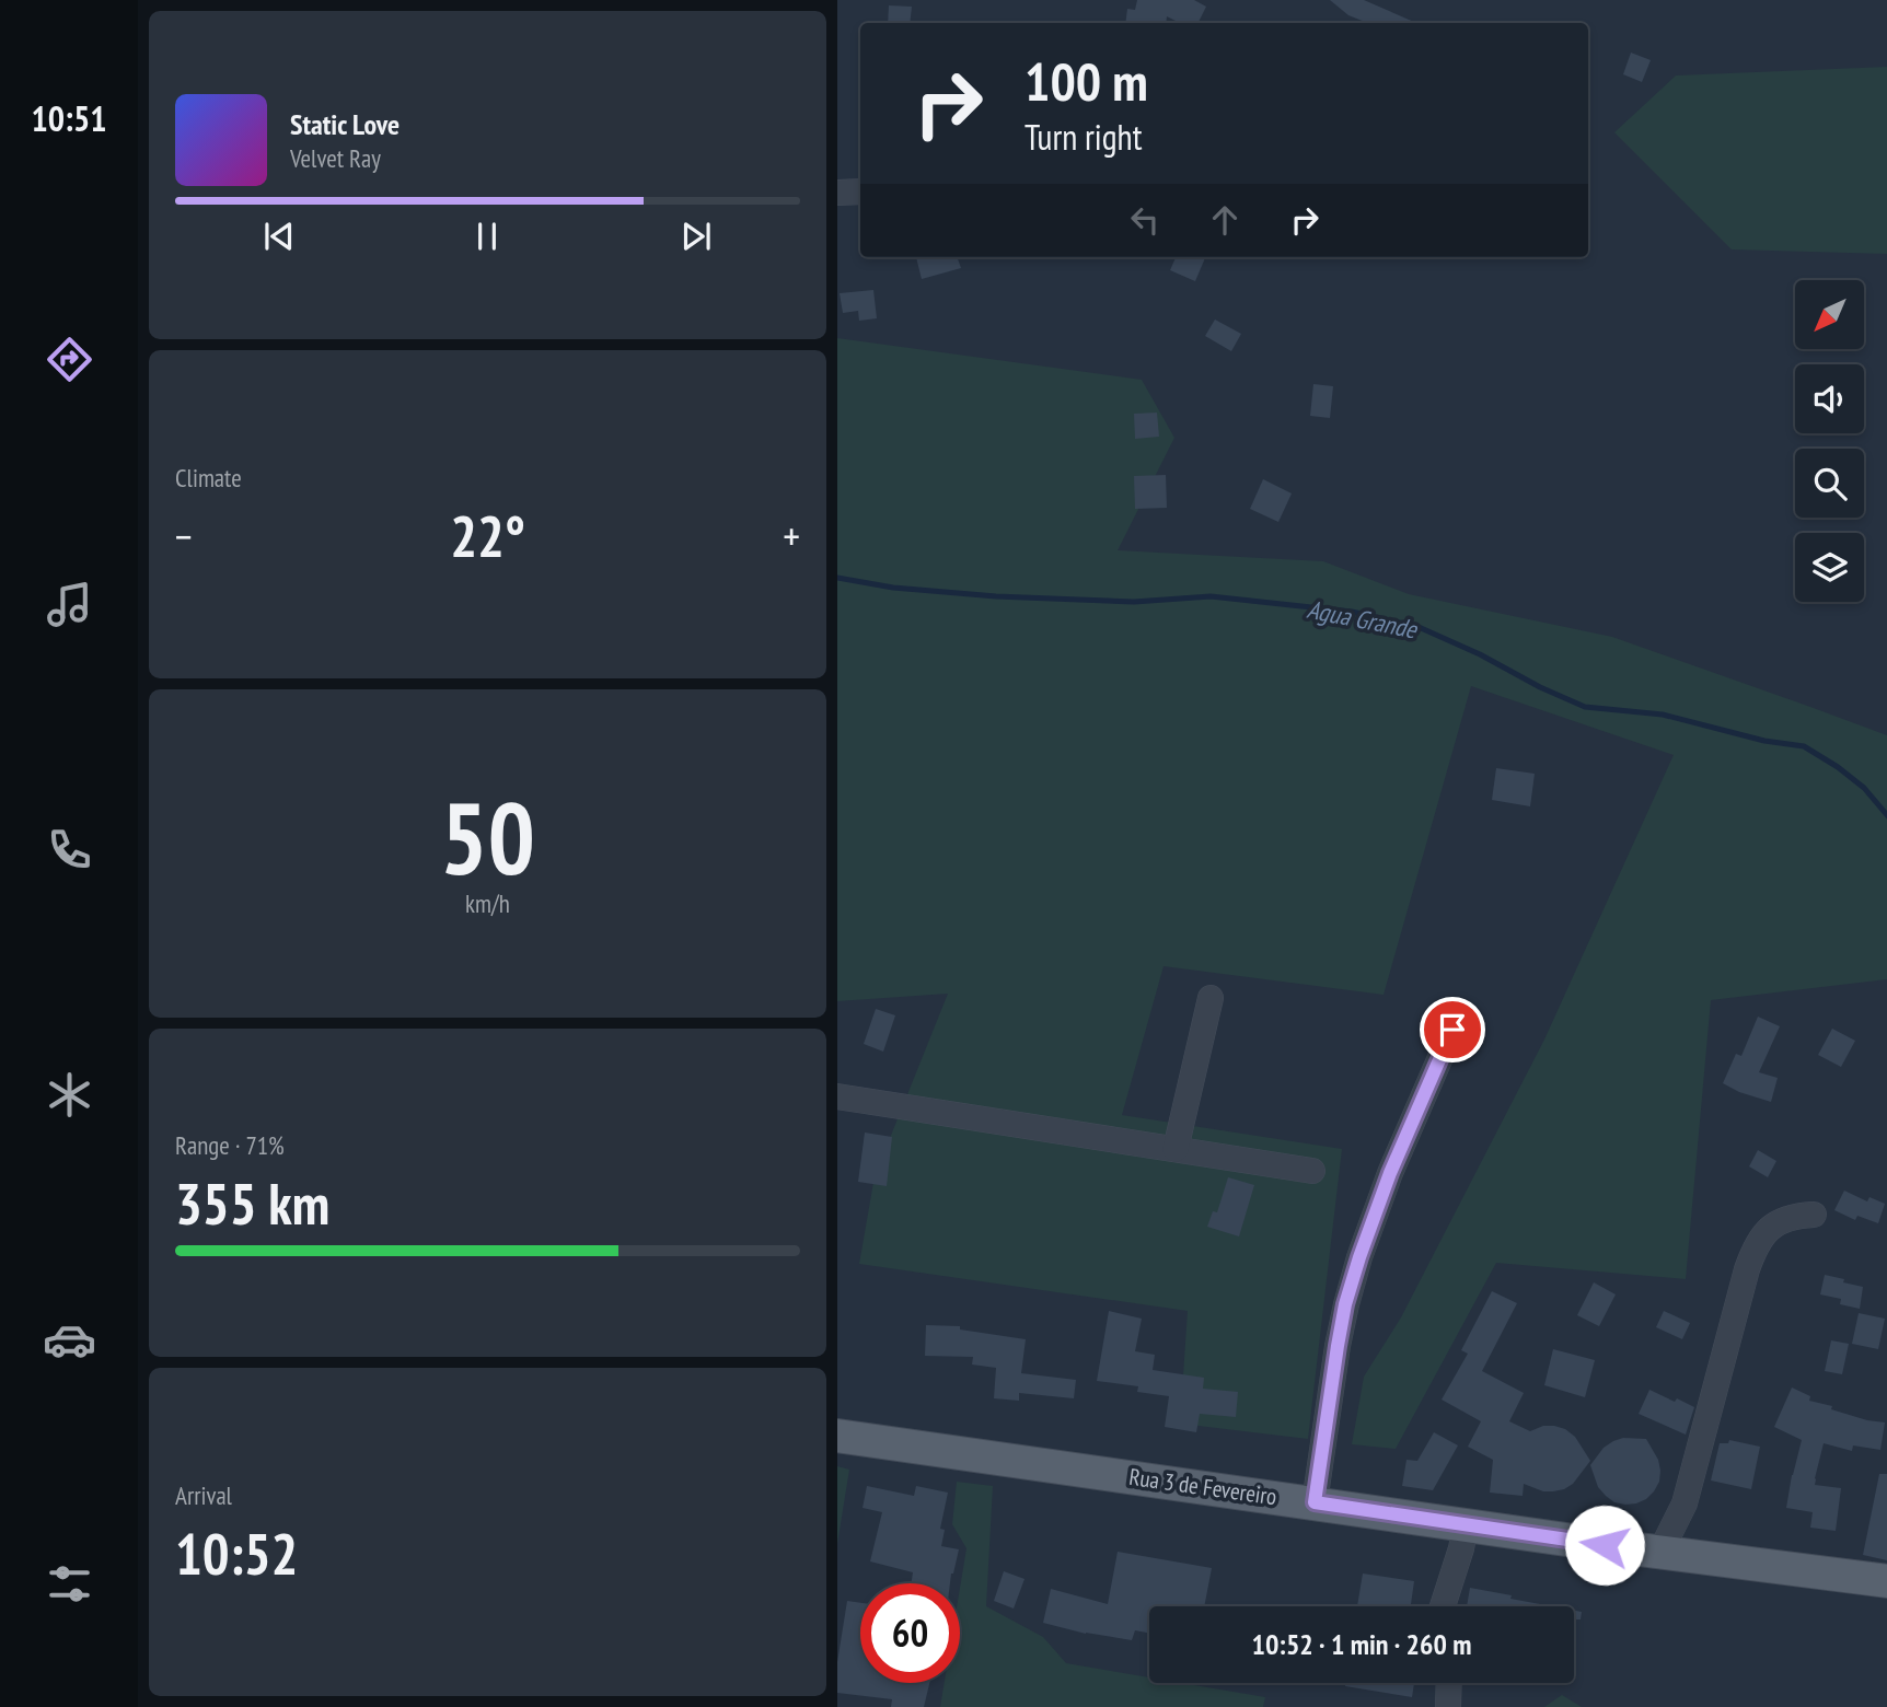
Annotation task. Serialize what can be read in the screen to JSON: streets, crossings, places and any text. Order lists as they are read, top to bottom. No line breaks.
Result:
{"streets":{"main road":["Rua 3 de Fevereiro"]},"water":["Agua Grande"],"north":"bottom left","page":{"tabs":"10:51","turn":["100 m","Turn right"],"song":["Static Love","Velvet Ray"],"tile":["Climate",["50","km/h"],["Range · 71%","355 km"],["Arrival","10:52"]],"heat":["−","22°","+"],"limit":"60","trip":"10:52 · 1 min · 260 m"}}
